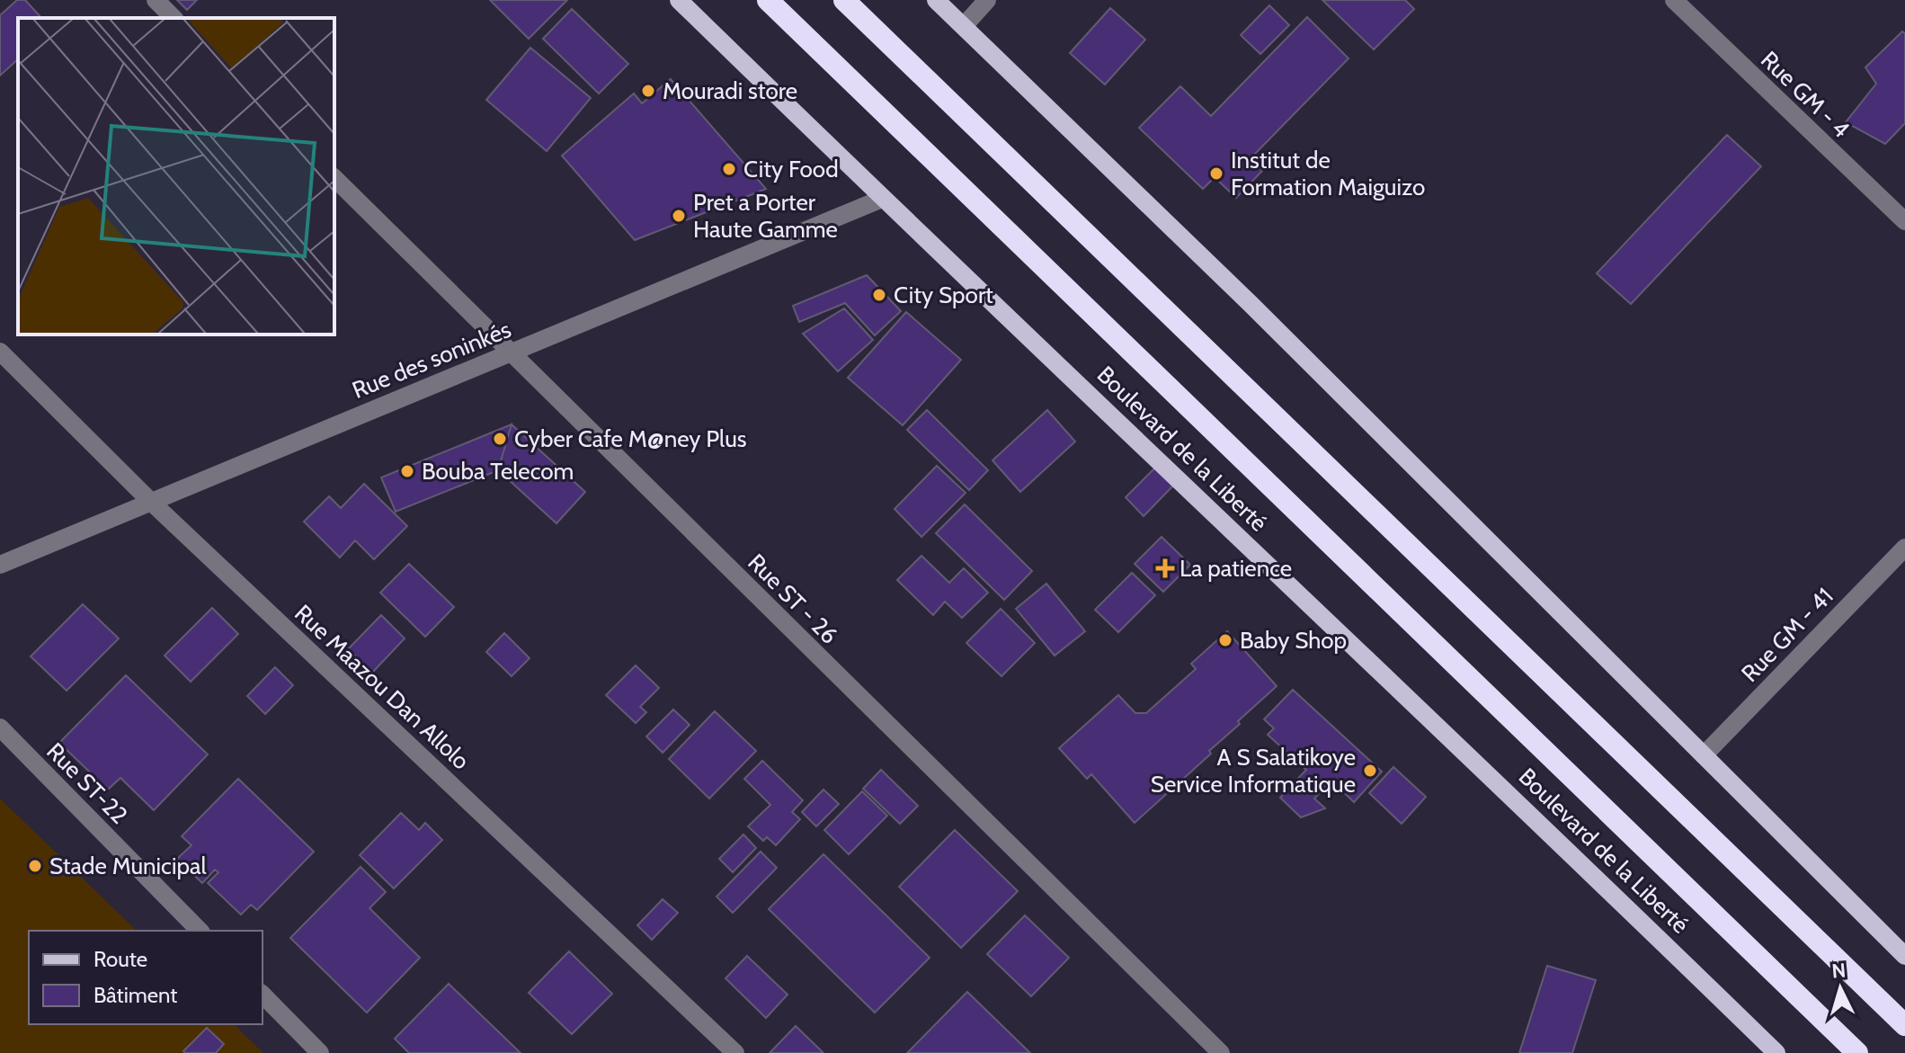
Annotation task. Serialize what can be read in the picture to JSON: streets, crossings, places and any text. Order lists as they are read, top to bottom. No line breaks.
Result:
{"streets":{"highway":["Boulevard de la Liberté"],"street":["Rue GM - 4","Rue des soninkés","Rue ST - 26","Rue GM - 41","Rue Maazou Dan Allolo","Rue ST-22"]},"crossings":[["Rue des soninkés","Boulevard de la Liberté"],["Rue des soninkés","Rue ST - 26"],["Rue des soninkés","Rue Maazou Dan Allolo"]],"places":{"other":["Mouradi store","City Food","Institut de Formation Maiguizo","Pret a Porter Haute Gamme","City Sport","Cyber Cafe M@ney Plus","Bouba Telecom","Baby Shop","A S Salatikoye Service Informatique","Stade Municipal"],"health":["La patience"]},"legend":["Route","Bâtiment"],"north":"top"}
